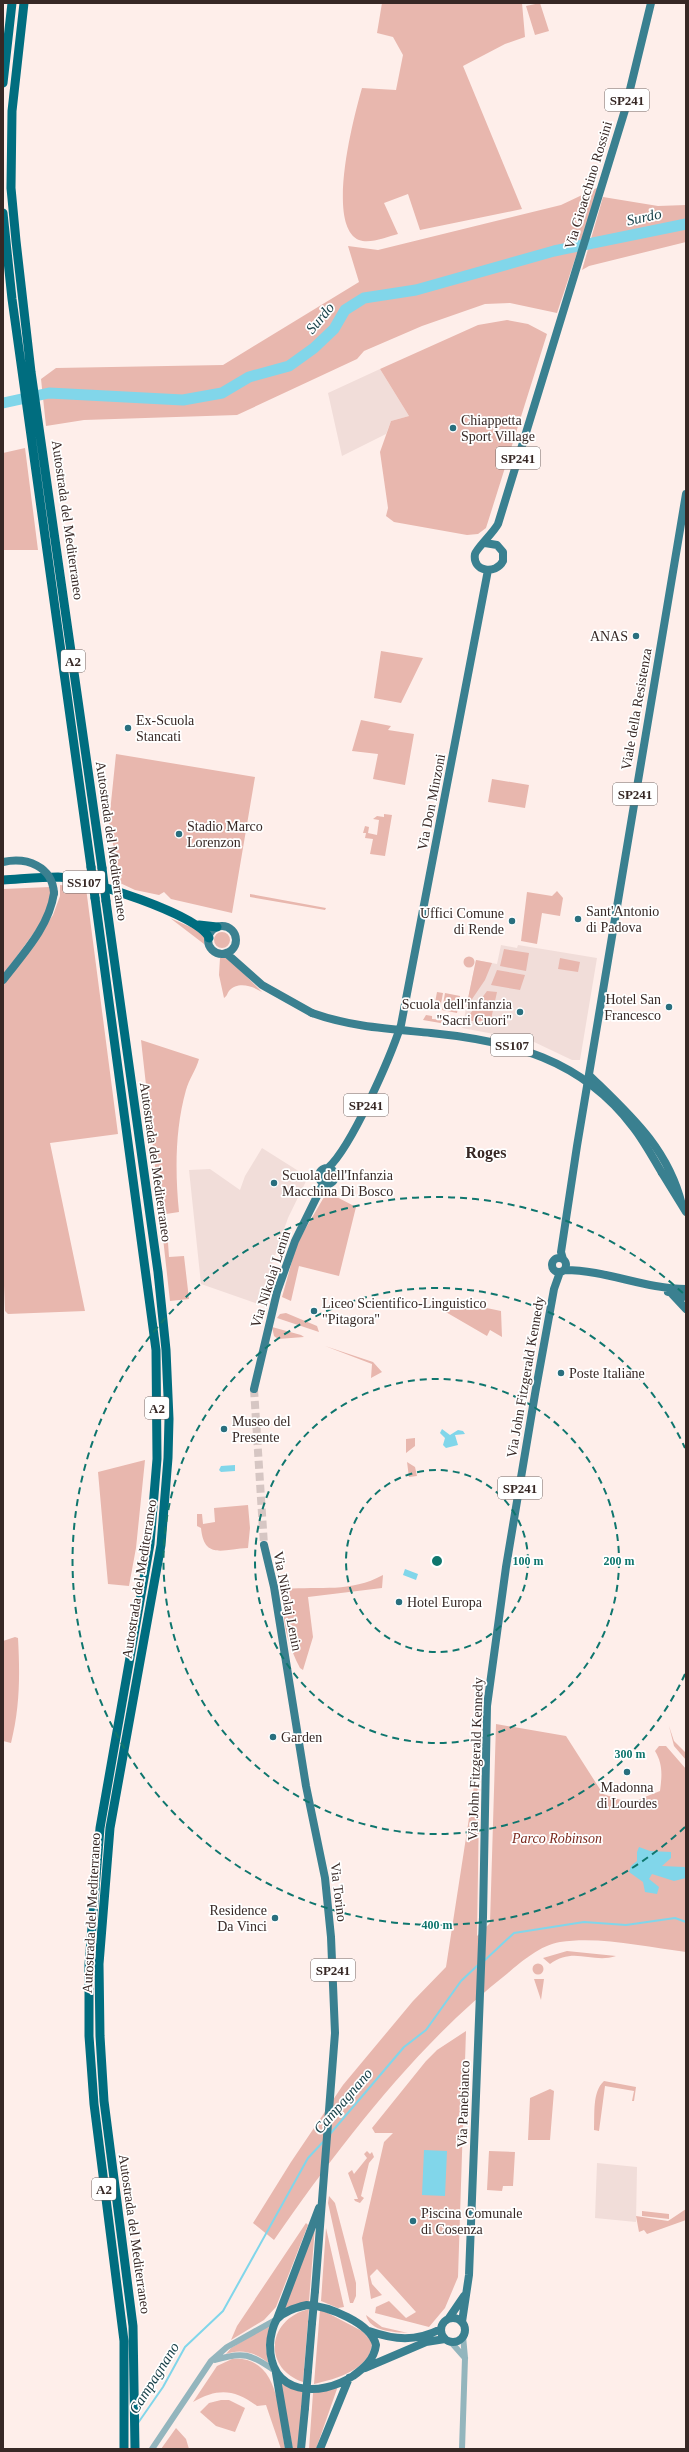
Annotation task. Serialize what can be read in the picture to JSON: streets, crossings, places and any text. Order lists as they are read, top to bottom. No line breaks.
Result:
{"streets":{"highway":["Autostrada del Mediterraneo","A2","SS107"],"main road":["SP241","Via Gioacchino Rossini","Viale della Resistenza","Via Don Minzoni","Via Nikolaj Lenin","Via John Fitzgerald Kennedy","Via Torino","Via Panebianco"]},"crossings":[["SP241","Via Torino"],["Via Gioacchino Rossini","Via Don Minzoni"],["Viale della Resistenza","Via John Fitzgerald Kennedy"],["Via Don Minzoni","Via Nikolaj Lenin"],["Via Nikolaj Lenin","Via Torino"],["Via John Fitzgerald Kennedy","Via Panebianco"]],"districts":["Roges"],"water":["Surdo","Campagnano"],"parks":["Parco Robinson"],"places":["Chiappetta Sport Village","ANAS","Ex-Scuola Stancati","Stadio Marco Lorenzon","Sant'Antonio di Padova","Uffici Comune di Rende","Hotel San Francesco","Scuola dell'infanzia \"Sacri Cuori\"","Scuola dell'Infanzia Macchina Di Bosco","Liceo Scientifico-Linguistico \"Pitagora\"","Poste Italiane","Museo del Presente","Hotel Europa","Garden","Madonna di Lourdes","Residence Da Vinci","Piscina Comunale di Cosenza"],"rings":["100 m","200 m","300 m","400 m"]}
